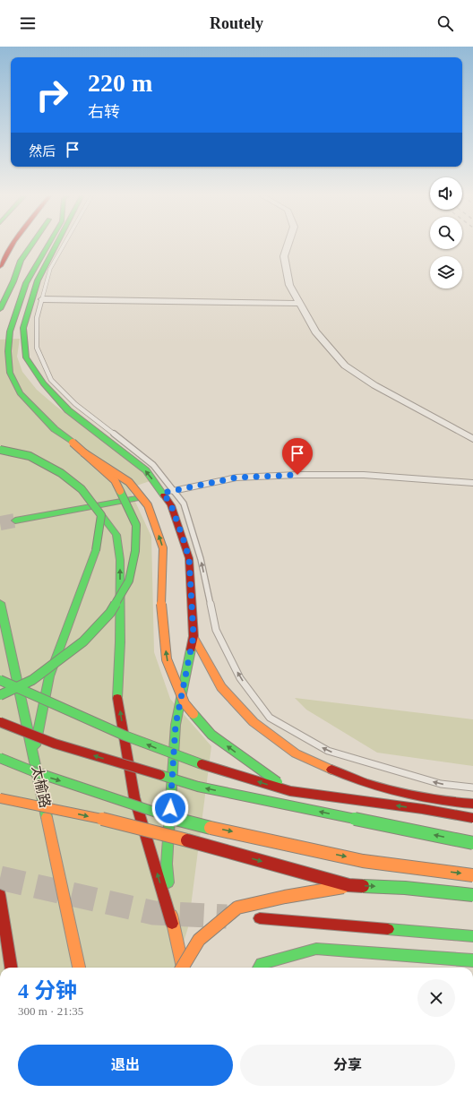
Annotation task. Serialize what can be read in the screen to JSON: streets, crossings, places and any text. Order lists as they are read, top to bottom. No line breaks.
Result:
{"streets":{"main road":["太榆路"]},"page":{"header":"Routely","turn":["220 m","右转"],"then":"然后","heading":["4 分钟","300 m · 21:35"],"buttons":["退出","分享"]}}
